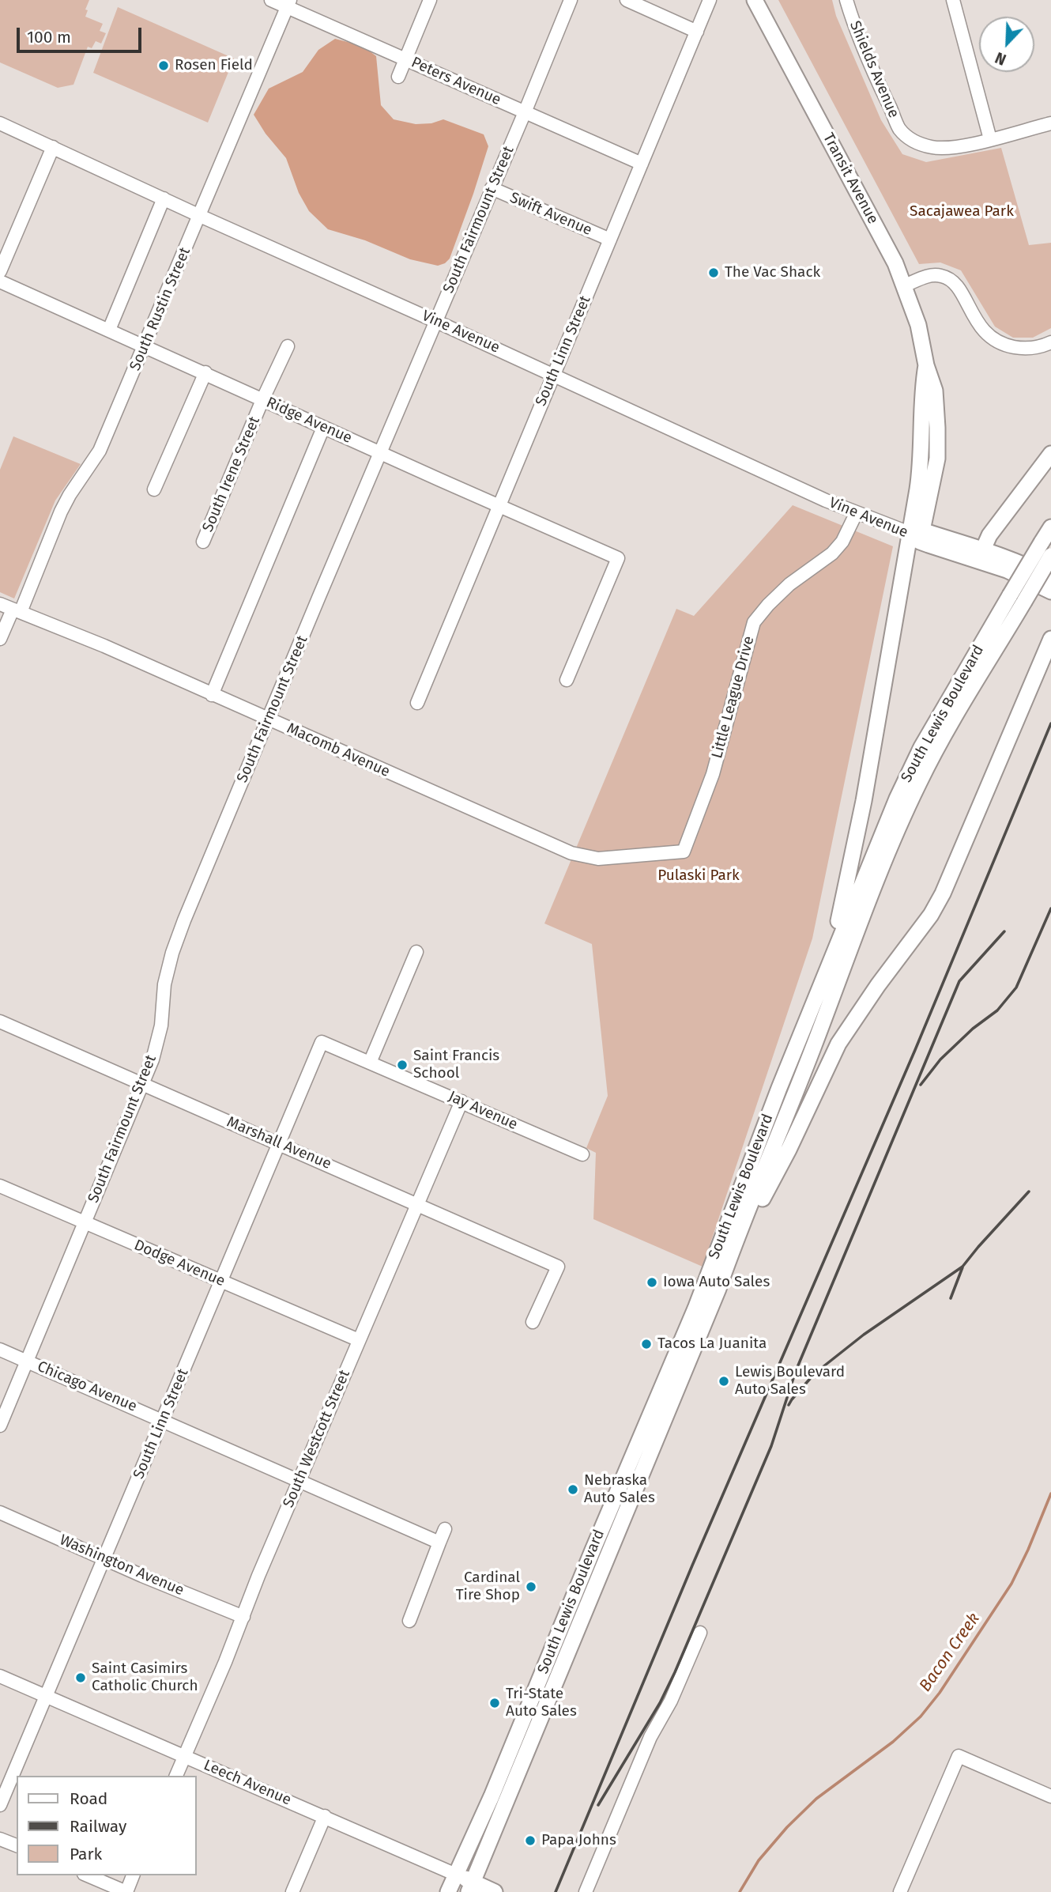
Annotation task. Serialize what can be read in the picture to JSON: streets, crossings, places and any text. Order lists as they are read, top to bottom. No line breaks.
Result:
{"streets":{"main road":["Transit Avenue","South Lewis Boulevard","Leech Avenue"],"street":["Shields Avenue","Peters Avenue","Swift Avenue","South Fairmount Street","South Rustin Street","Vine Avenue","South Linn Street","Ridge Avenue","South Irene Street","Little League Drive","Macomb Avenue","Jay Avenue","Marshall Avenue","Dodge Avenue","Chicago Avenue","South Westcott Street","Washington Avenue"]},"crossings":[["Peters Avenue","South Fairmount Street"],["Peters Avenue","South Rustin Street"],["Peters Avenue","South Linn Street"],["Transit Avenue","Vine Avenue"],["Transit Avenue","South Lewis Boulevard"],["Swift Avenue","South Fairmount Street"],["Swift Avenue","South Linn Street"],["South Fairmount Street","Vine Avenue"],["South Fairmount Street","Ridge Avenue"],["South Fairmount Street","Macomb Avenue"],["South Fairmount Street","Marshall Avenue"],["South Fairmount Street","Dodge Avenue"],["South Fairmount Street","Chicago Avenue"],["South Rustin Street","Vine Avenue"],["South Rustin Street","Ridge Avenue"],["South Rustin Street","Macomb Avenue"],["Vine Avenue","South Linn Street"],["Vine Avenue","Little League Drive"],["South Linn Street","Ridge Avenue"],["South Linn Street","Jay Avenue"],["South Linn Street","Marshall Avenue"],["South Linn Street","Dodge Avenue"],["South Linn Street","Chicago Avenue"],["South Linn Street","Washington Avenue"],["South Linn Street","Leech Avenue"],["Ridge Avenue","South Irene Street"],["Little League Drive","Macomb Avenue"],["South Lewis Boulevard","Leech Avenue"],["Jay Avenue","South Westcott Street"],["Marshall Avenue","South Westcott Street"],["Dodge Avenue","South Westcott Street"],["Chicago Avenue","South Westcott Street"],["South Westcott Street","Washington Avenue"],["South Westcott Street","Leech Avenue"]],"water":["Bacon Creek"],"parks":["Sacajawea Park","Pulaski Park"],"places":["Rosen Field","The Vac Shack","Saint Francis School","Iowa Auto Sales","Tacos La Juanita","Lewis Boulevard Auto Sales","Nebraska Auto Sales","Cardinal Tire Shop","Saint Casimirs Catholic Church","Tri-State Auto Sales","Papa Johns"],"legend":["Road","Railway","Park"],"scale_bar":"100 m","north":"bottom left"}
